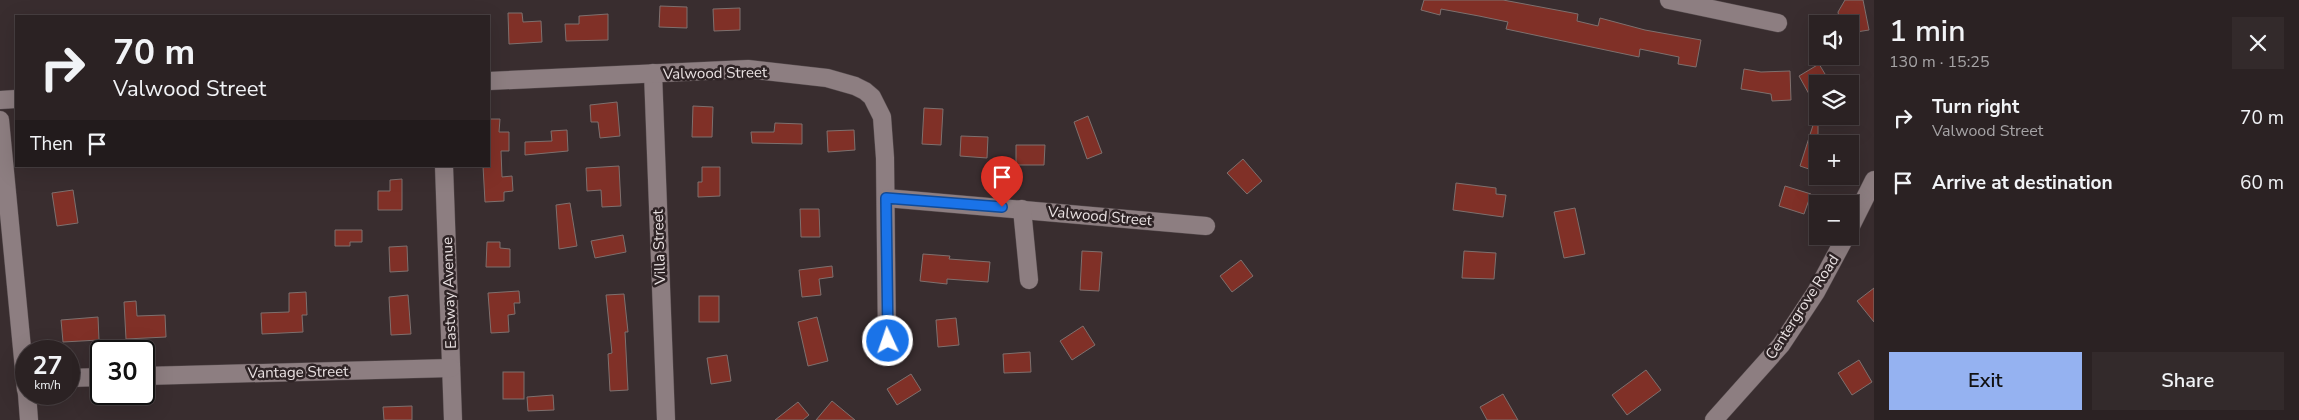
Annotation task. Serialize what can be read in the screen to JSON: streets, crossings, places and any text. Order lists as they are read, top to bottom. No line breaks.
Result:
{"streets":{"street":["Valwood Street","Villa Street","Eastway Avenue","Centergrove Road","Vantage Street"]},"crossings":[["Valwood Street","Villa Street"],["Eastway Avenue","Vantage Street"]],"page":{"heading":["1 min","130 m · 15:25"],"map_buttons":["+","−"],"turn":["70 m","Valwood Street"],"list":[{"name":"Turn right","note":"Valwood Street","value":"70 m"},{"name":"Arrive at destination","value":"60 m"}],"then":"Then","speed":"27 km/h","limit":"30","buttons":["Exit","Share"]}}
